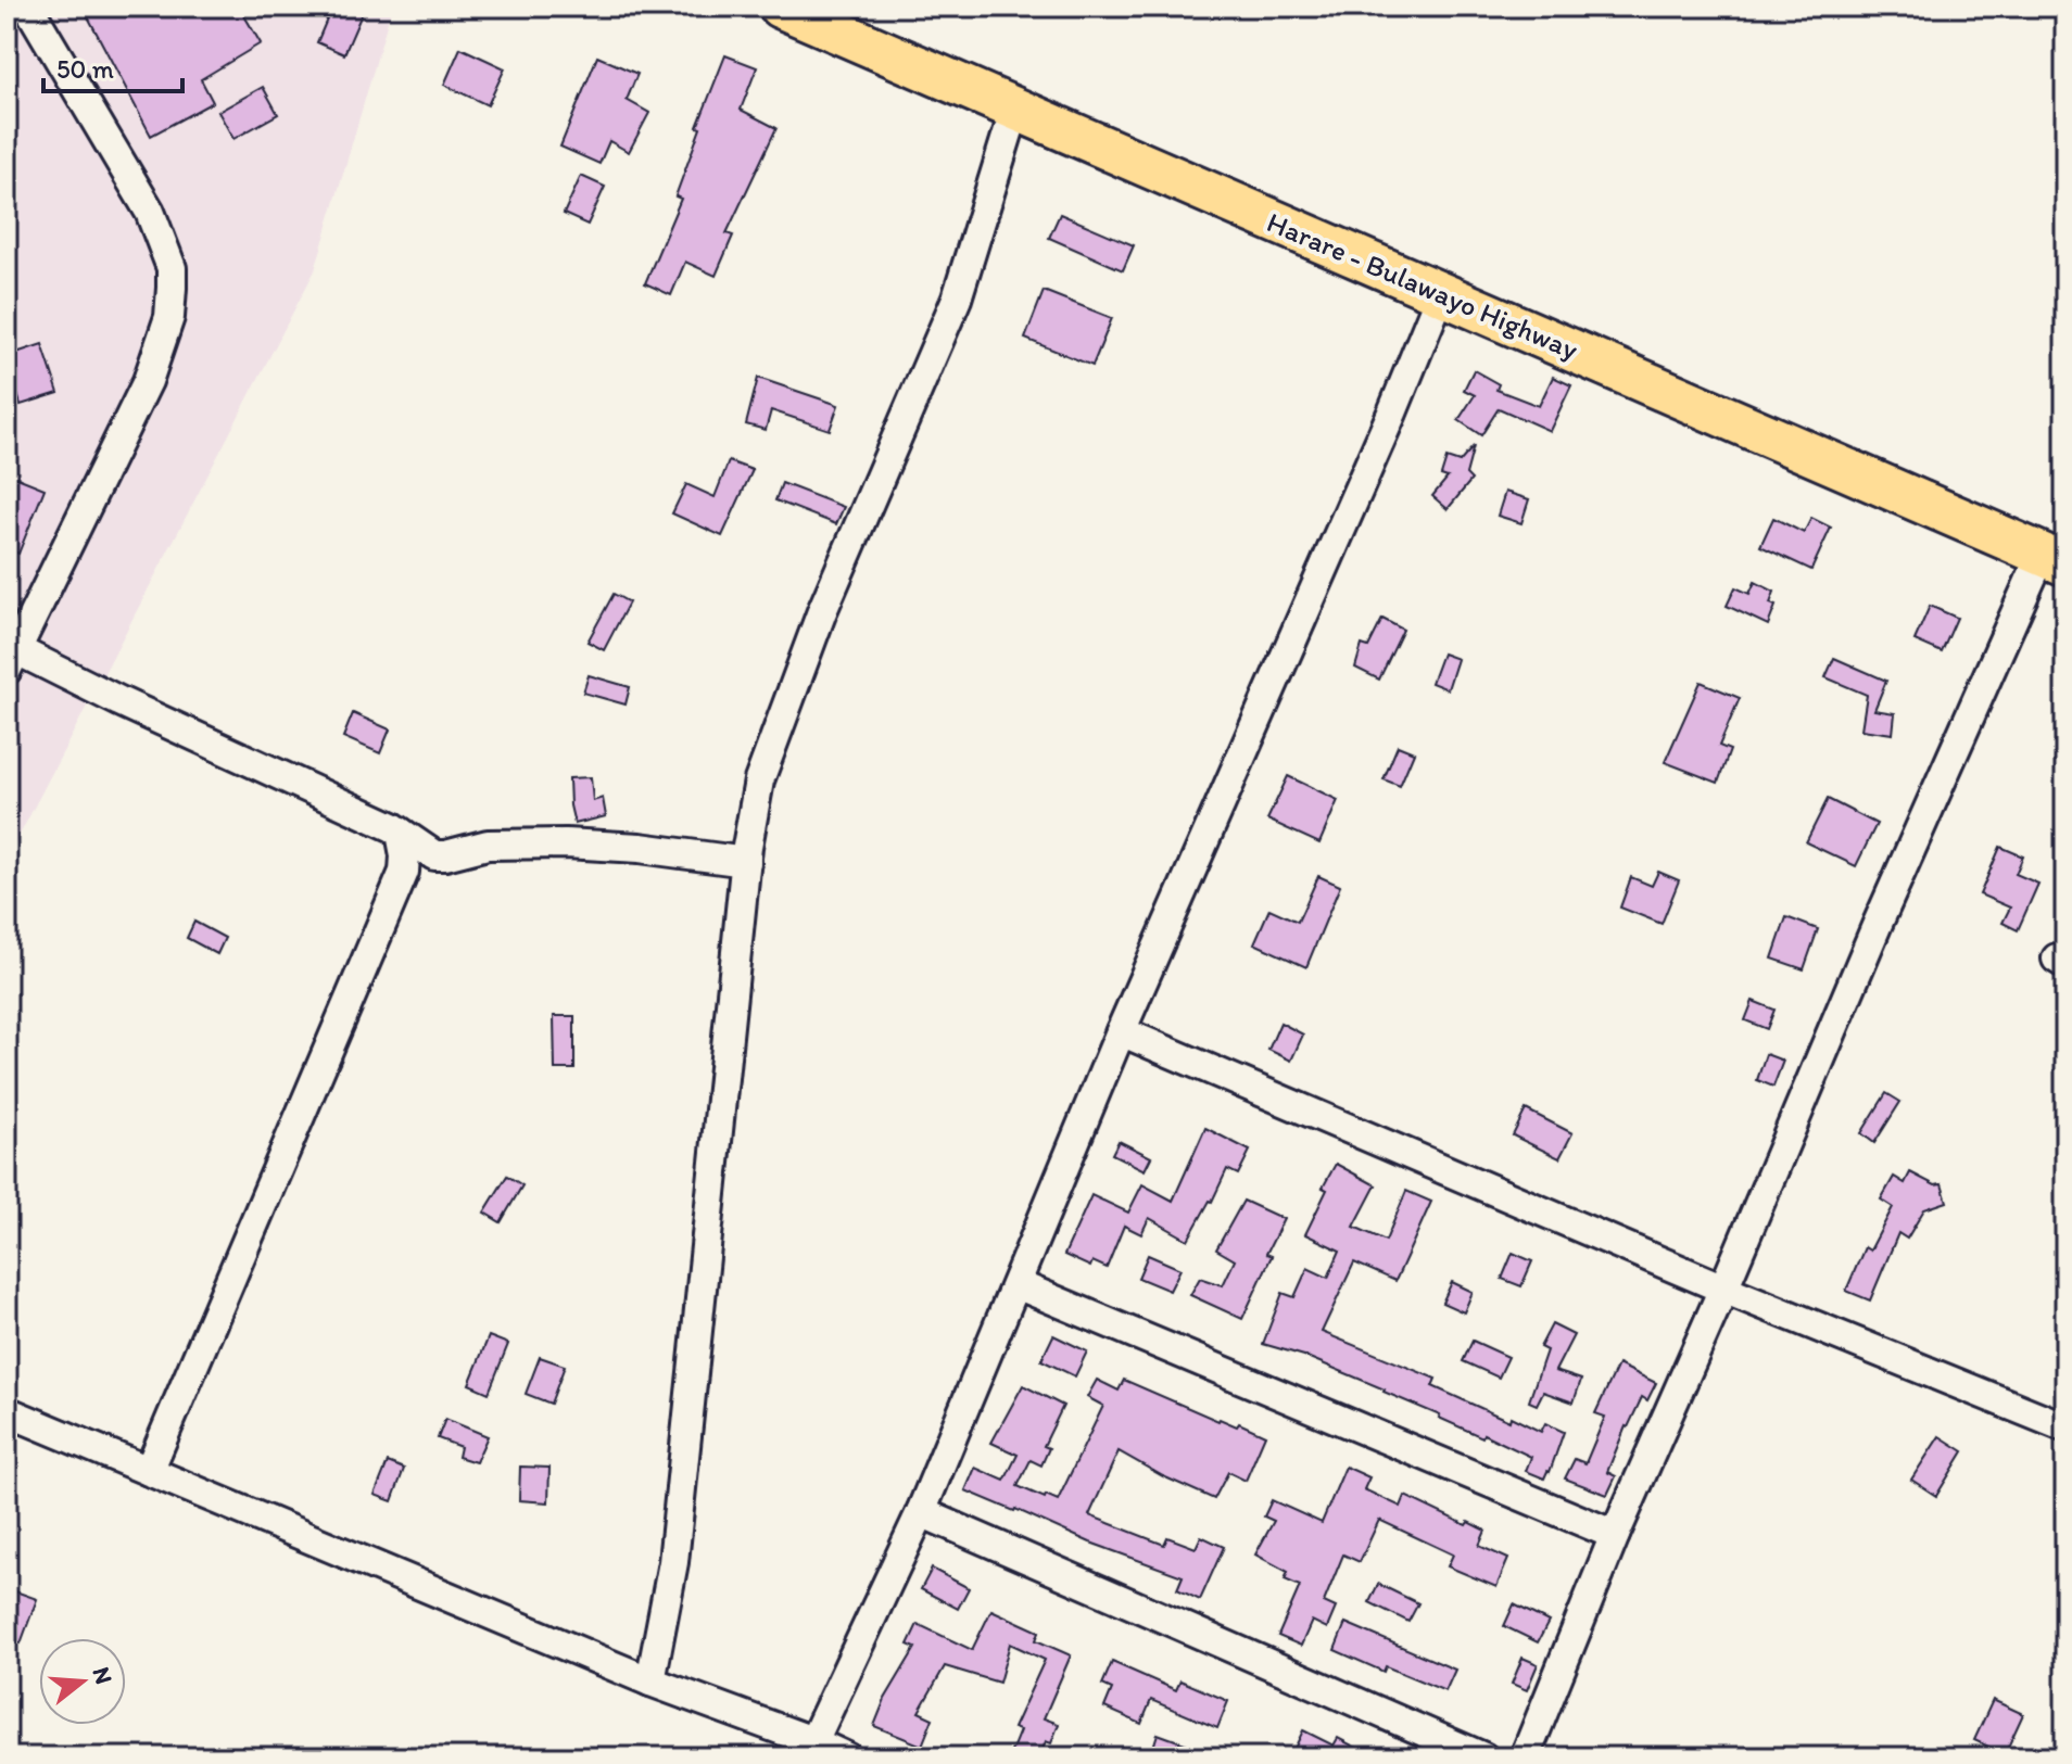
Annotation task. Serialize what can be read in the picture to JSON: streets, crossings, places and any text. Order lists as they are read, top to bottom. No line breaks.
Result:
{"streets":{"highway":["Harare - Bulawayo Highway"]},"scale_bar":"50 m","north":"right"}
